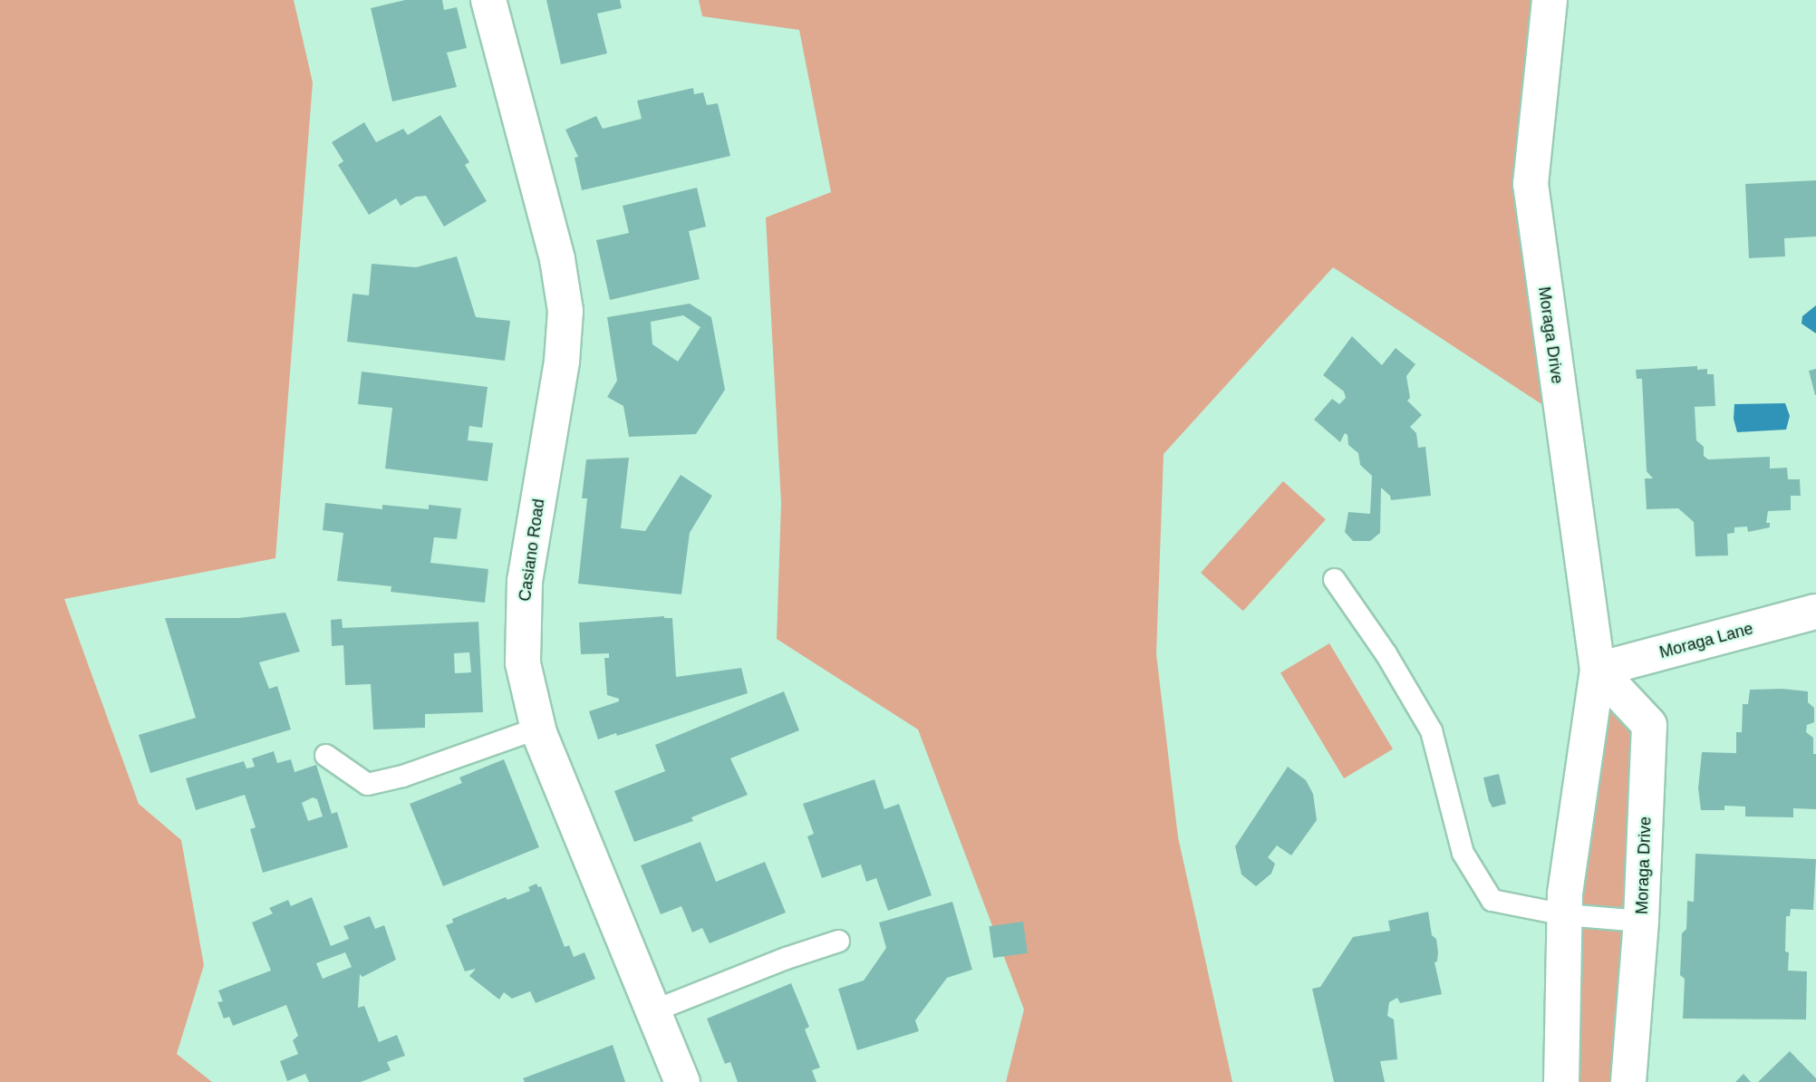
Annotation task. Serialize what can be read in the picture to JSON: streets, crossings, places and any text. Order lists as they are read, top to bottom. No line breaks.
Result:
{"streets":{"street":["Moraga Drive","Casiano Road","Moraga Lane"]},"crossings":[["Moraga Drive","Moraga Lane"]]}
